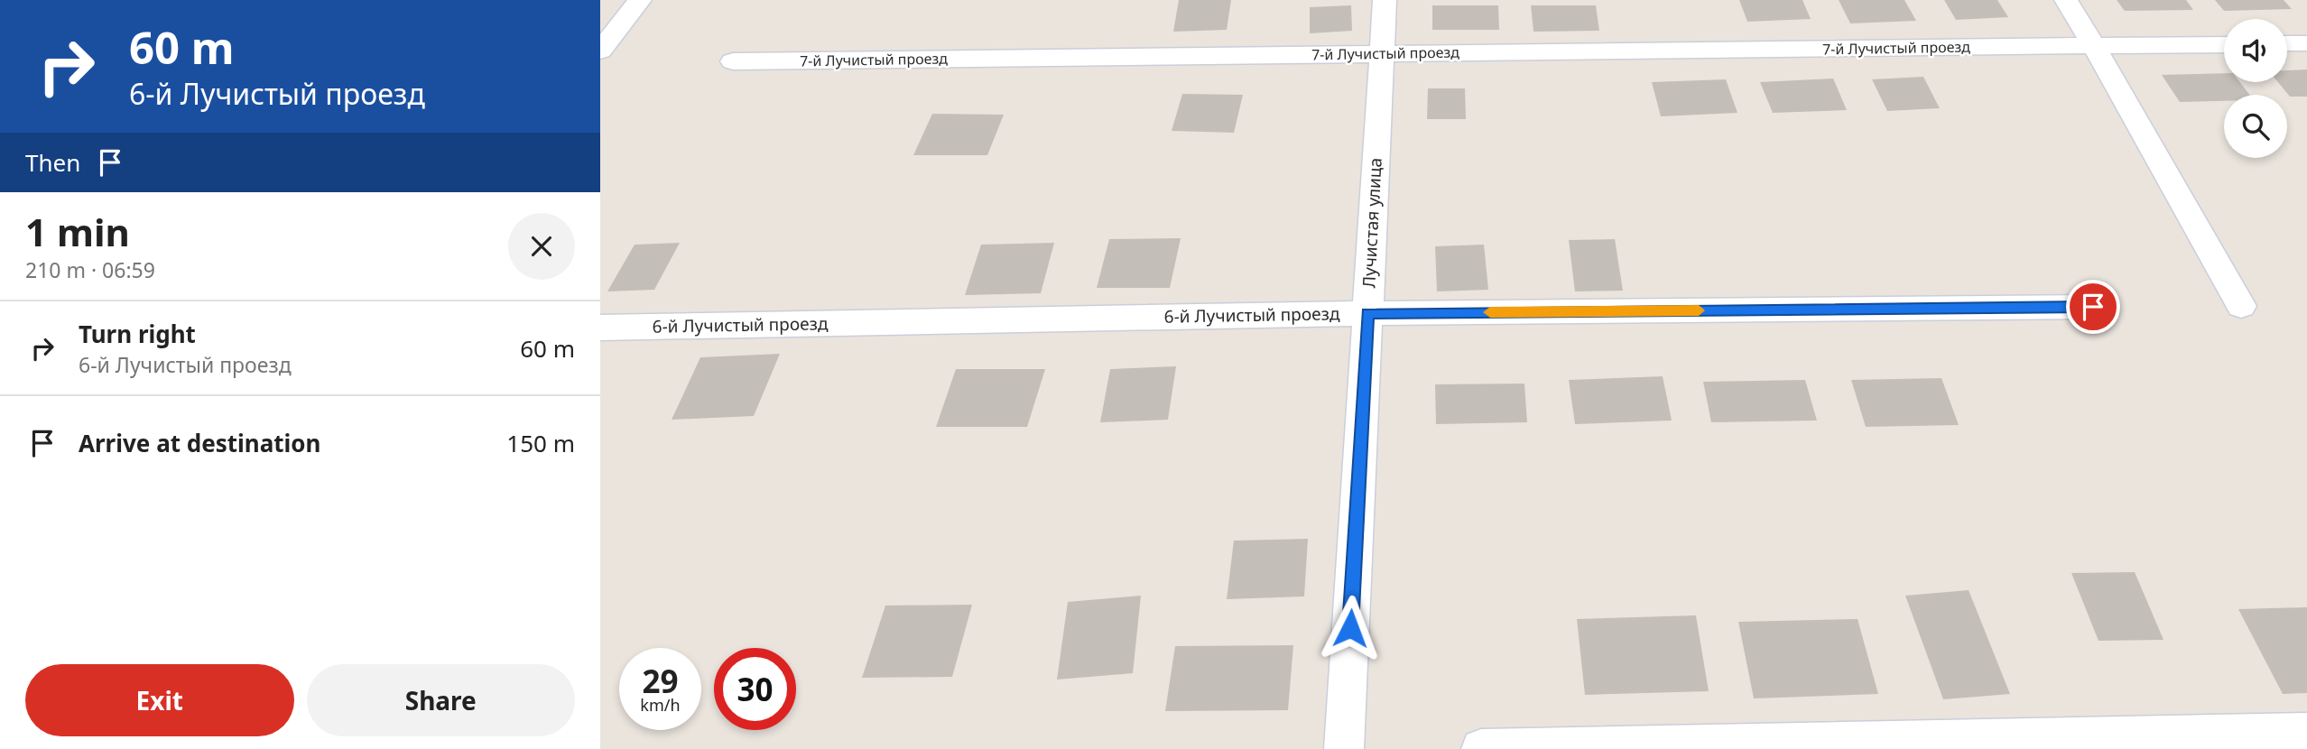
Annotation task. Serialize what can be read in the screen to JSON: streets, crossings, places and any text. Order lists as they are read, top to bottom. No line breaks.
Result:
{"streets":{"street":["7-й Лучистый проезд","Лучистая улица","6-й Лучистый проезд"]},"crossings":[["7-й Лучистый проезд","Лучистая улица"],["Лучистая улица","6-й Лучистый проезд"]],"page":{"turn":["60 m","6-й Лучистый проезд"],"then":"Then","heading":["1 min","210 m · 06:59"],"list":[{"name":"Turn right","note":"6-й Лучистый проезд","value":"60 m"},{"name":"Arrive at destination","value":"150 m"}],"speed":"29 km/h","limit":"30","buttons":["Exit","Share"]}}
